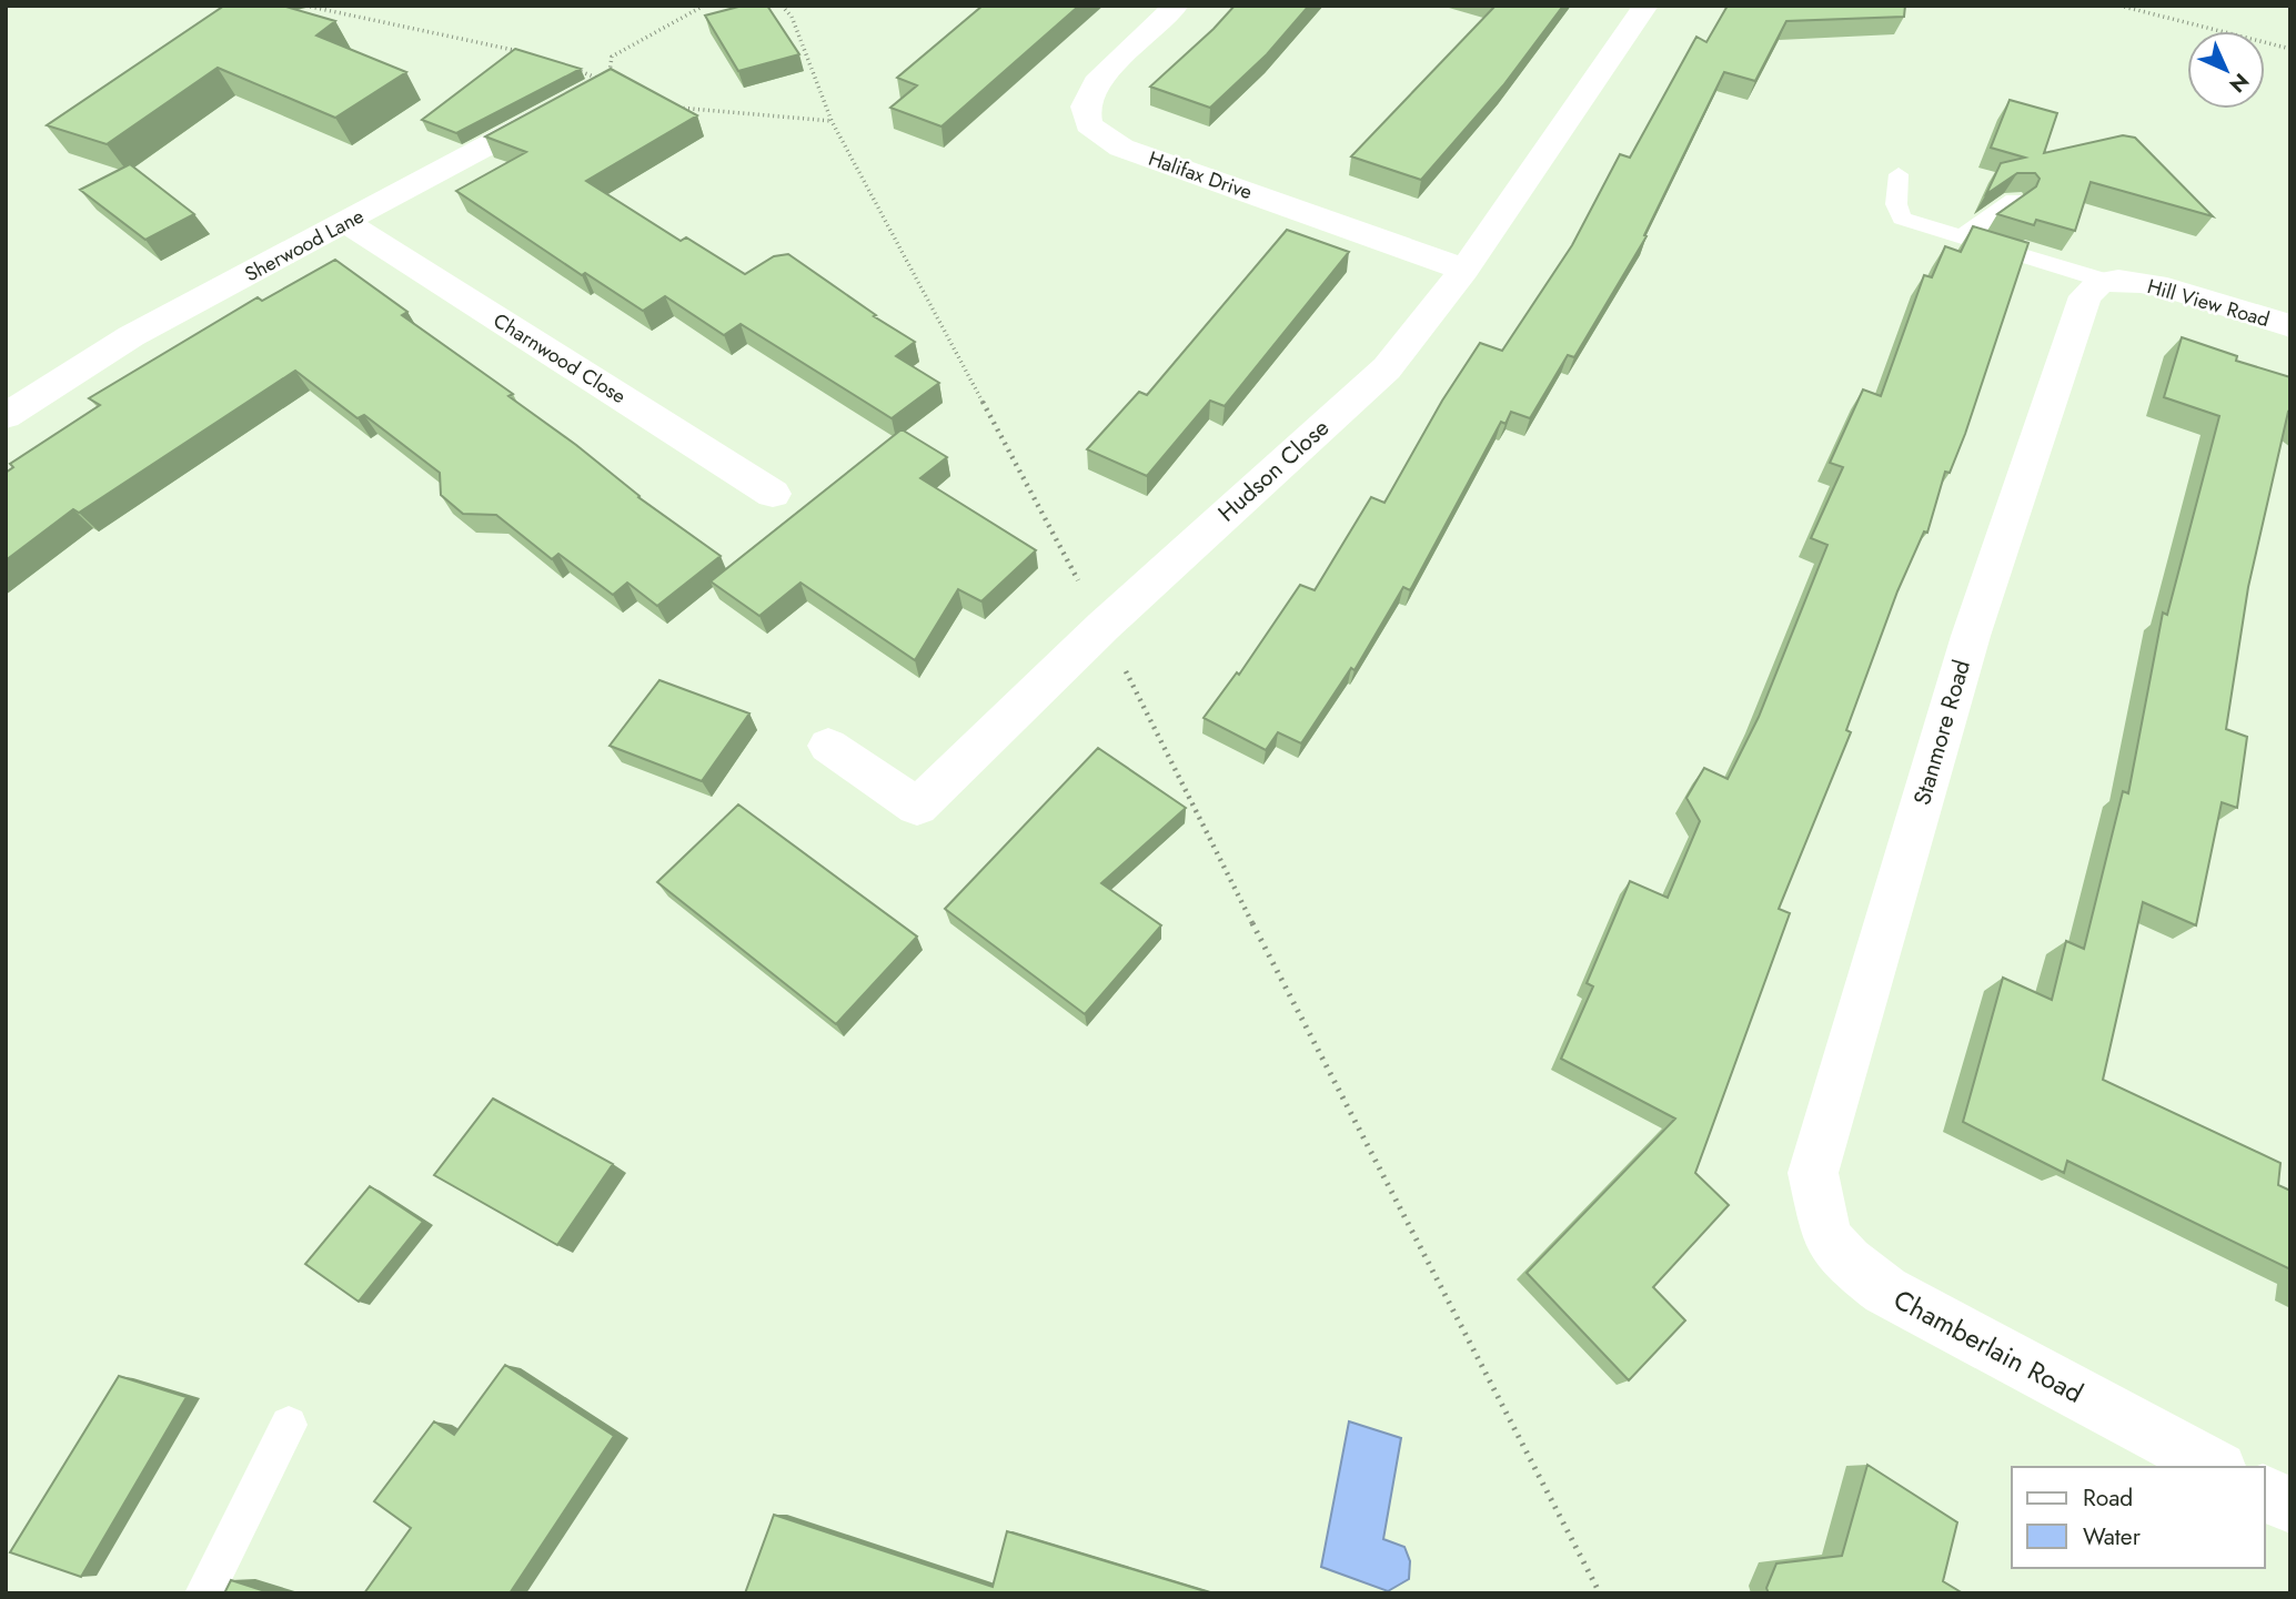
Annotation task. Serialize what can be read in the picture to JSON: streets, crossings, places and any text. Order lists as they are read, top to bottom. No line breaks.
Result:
{"streets":{"street":["Halifax Drive","Sherwood Lane","Hill View Road","Charnwood Close","Hudson Close","Stanmore Road","Chamberlain Road"]},"crossings":[["Halifax Drive","Hudson Close"],["Sherwood Lane","Charnwood Close"],["Hill View Road","Stanmore Road"],["Stanmore Road","Chamberlain Road"]],"legend":["Road","Water"],"north":"bottom right"}
